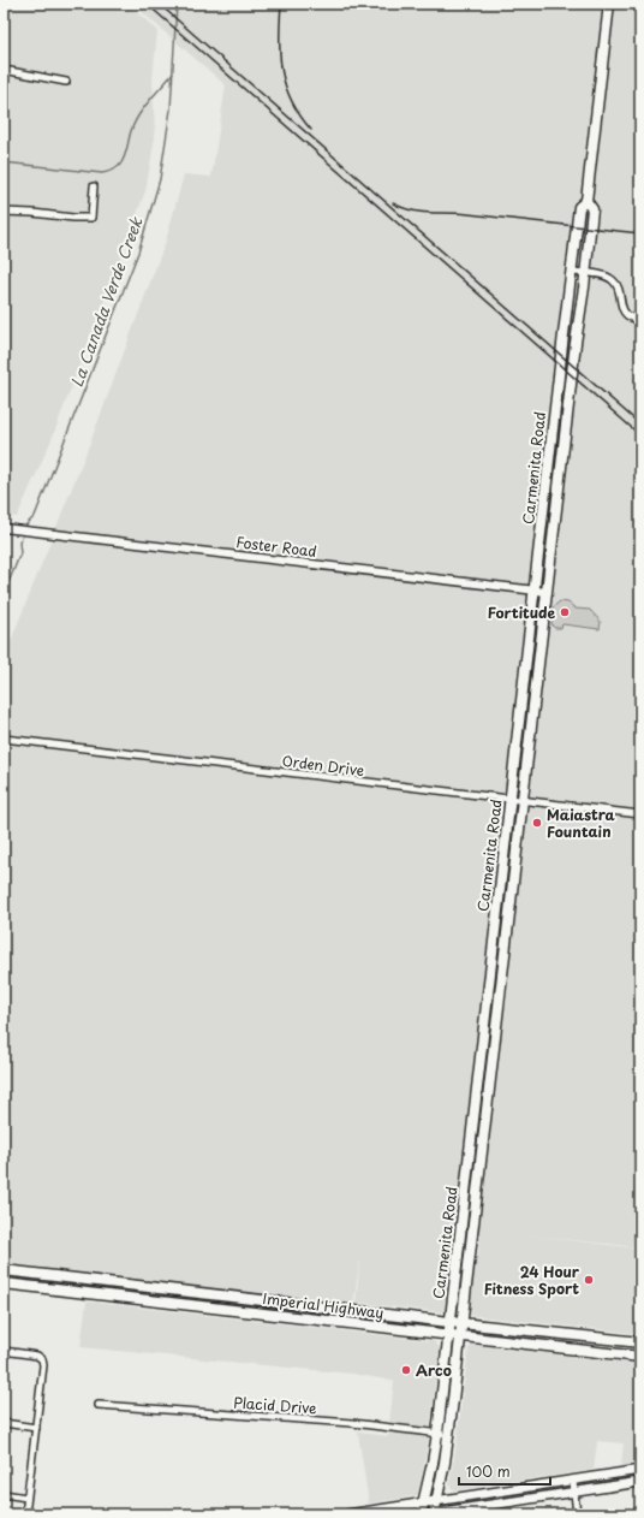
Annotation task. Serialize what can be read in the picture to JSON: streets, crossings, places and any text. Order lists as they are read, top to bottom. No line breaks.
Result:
{"streets":{"main road":["Carmenita Road","Imperial Highway"],"street":["Foster Road","Orden Drive","Placid Drive"]},"crossings":[["Carmenita Road","Foster Road"],["Carmenita Road","Orden Drive"],["Carmenita Road","Imperial Highway"],["Carmenita Road","Placid Drive"]],"water":["La Canada Verde Creek"],"places":["Fortitude","Maiastra Fountain","24 Hour Fitness Sport","Arco"],"scale_bar":"100 m"}
